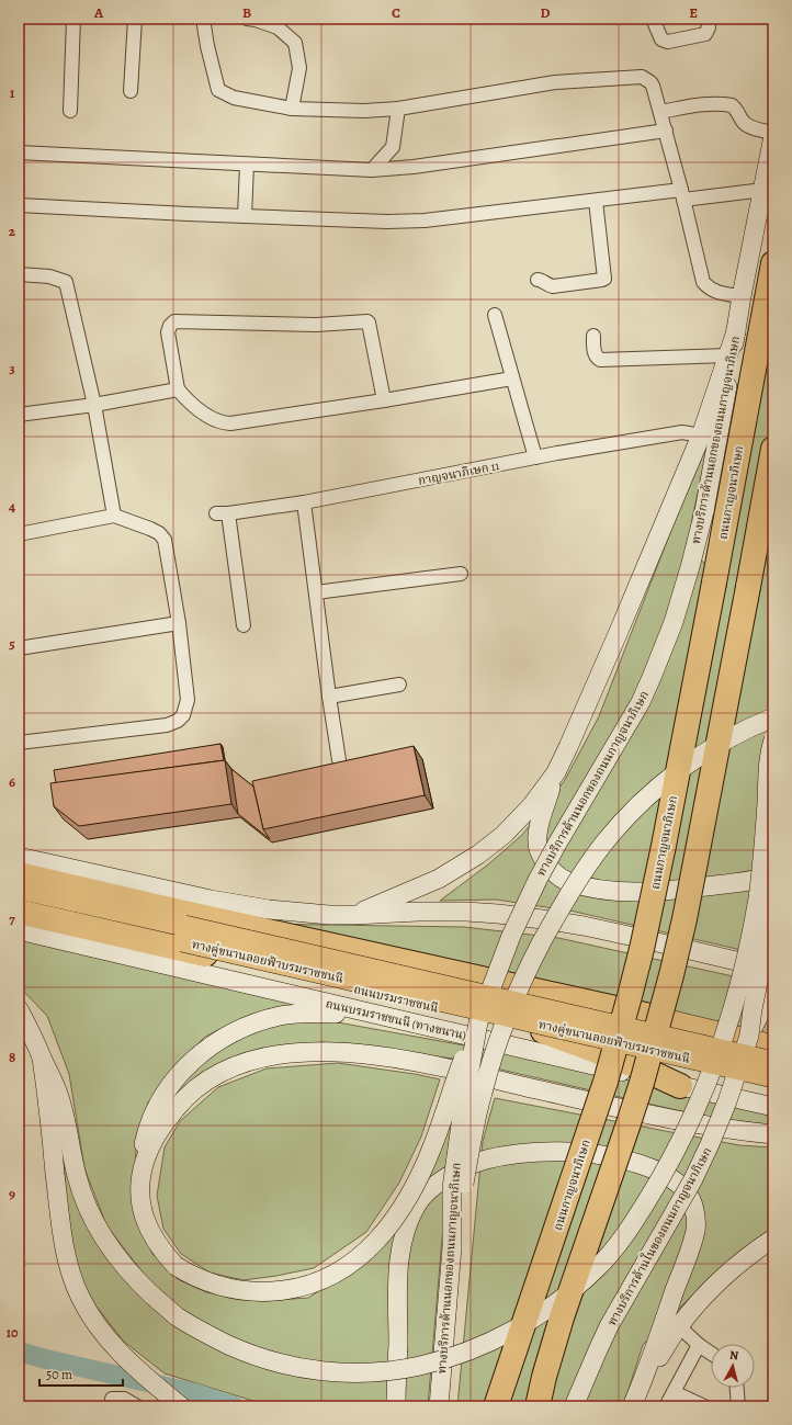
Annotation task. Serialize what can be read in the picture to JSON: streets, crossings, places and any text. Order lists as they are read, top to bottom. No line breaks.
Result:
{"streets":{"highway":["ถนนกาญจนาภิเษก","ถนนบรมราชชนนี"],"main road":["ทางบริการด้านนอกของถนนกาญจนาภิเษก","ทางคู่ขนานลอยฟ้าบรมราชชนนี","ถนนบรมราชชนนี (ทางขนาน)","ทางบริการด้านในของถนนกาญจนาภิเษก"],"street":["กาญจนาภิเษก 11"]},"scale_bar":"50 m","north":"top","grid":{"columns":["A","B","C","D","E"],"rows":["1","2","3","4","5","6","7","8","9","10"]}}
